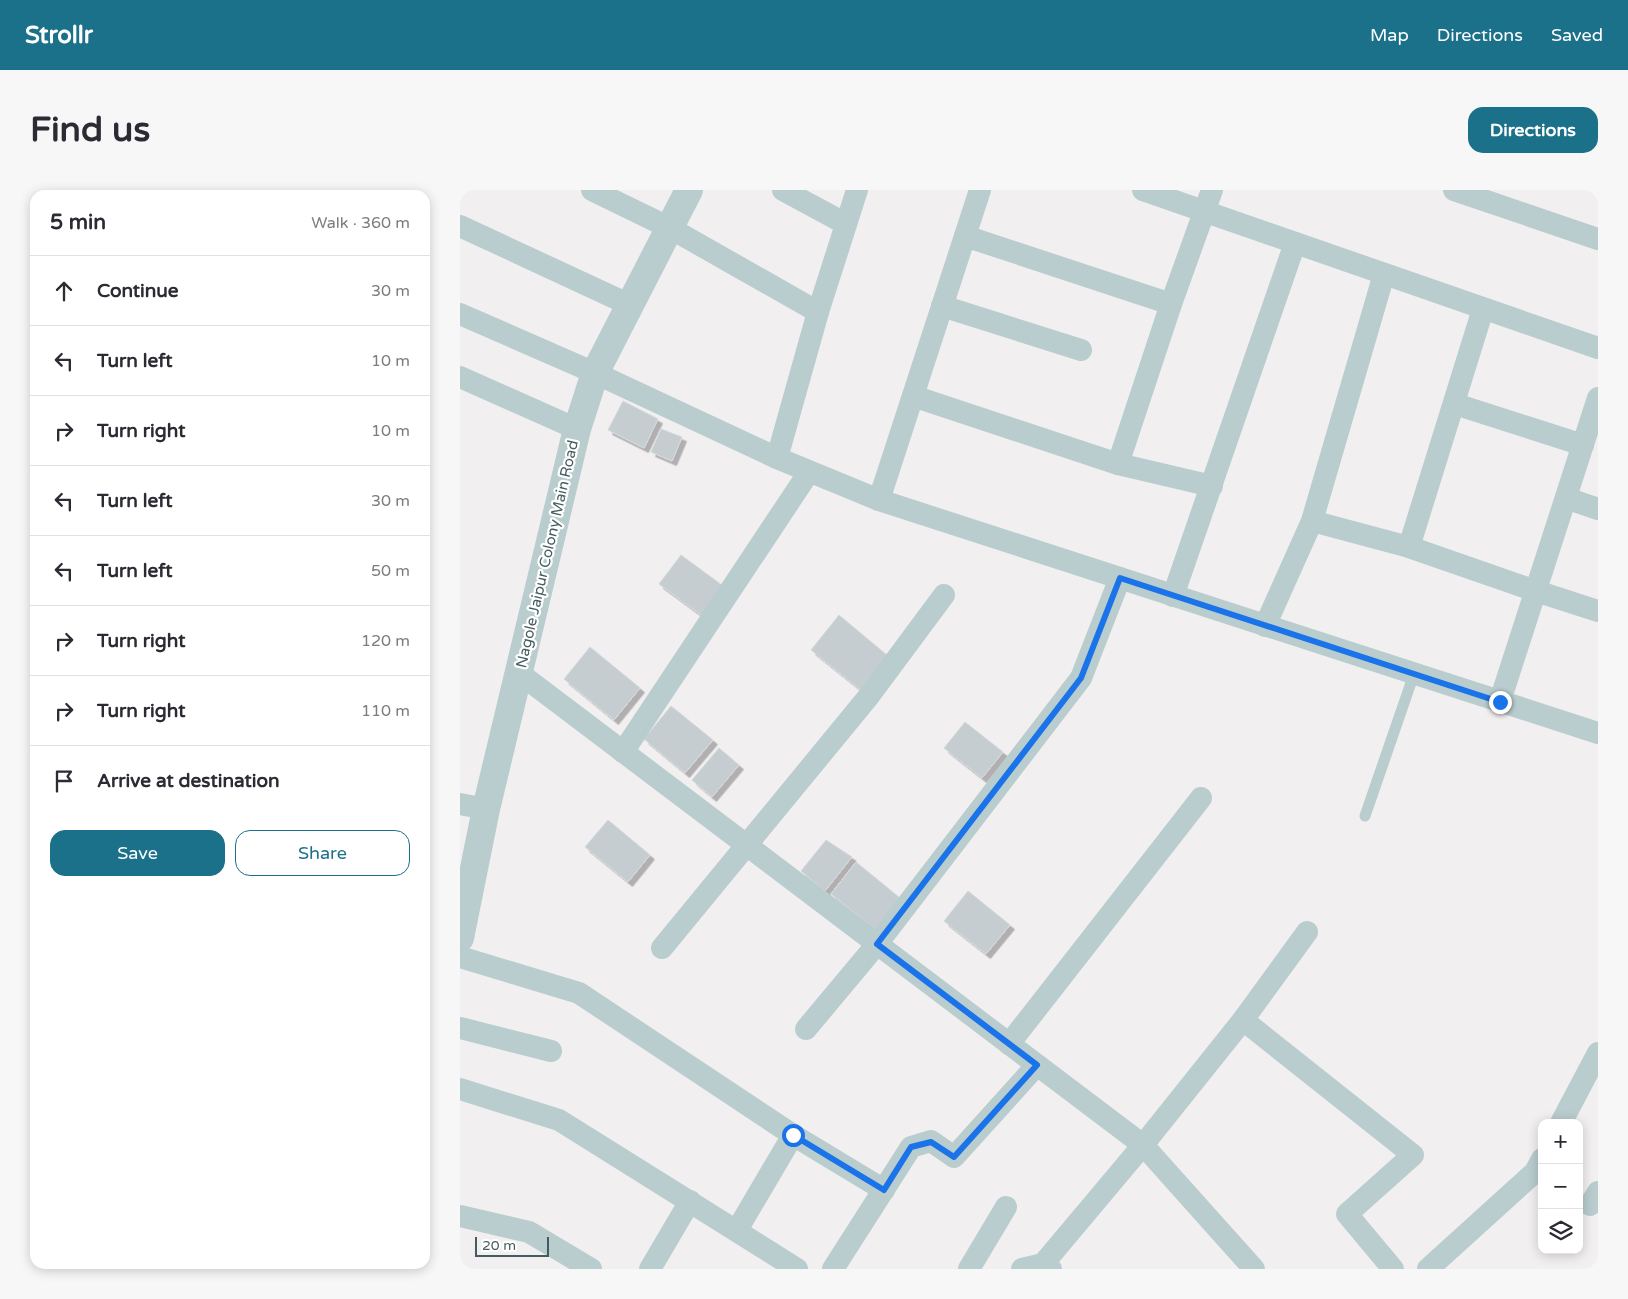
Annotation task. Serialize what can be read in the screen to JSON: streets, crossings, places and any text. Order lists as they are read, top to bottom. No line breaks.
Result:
{"streets":{"street":["Nagole Jaipur Colony Main Road"]},"scale_bar":"20 m","page":{"header":"Strollr","nav":["Map","Directions","Saved"],"buttons":["Directions",["Save","Share"]],"title":"Find us","heading":["5 min","Walk · 360 m"],"list":[["Continue","30 m"],["Turn left","10 m"],["Turn right","10 m"],["Turn left","30 m"],["Turn left","50 m"],["Turn right","120 m"],["Turn right","110 m"],"Arrive at destination"],"map_buttons":["+","−"],"scale":"20 m"}}
